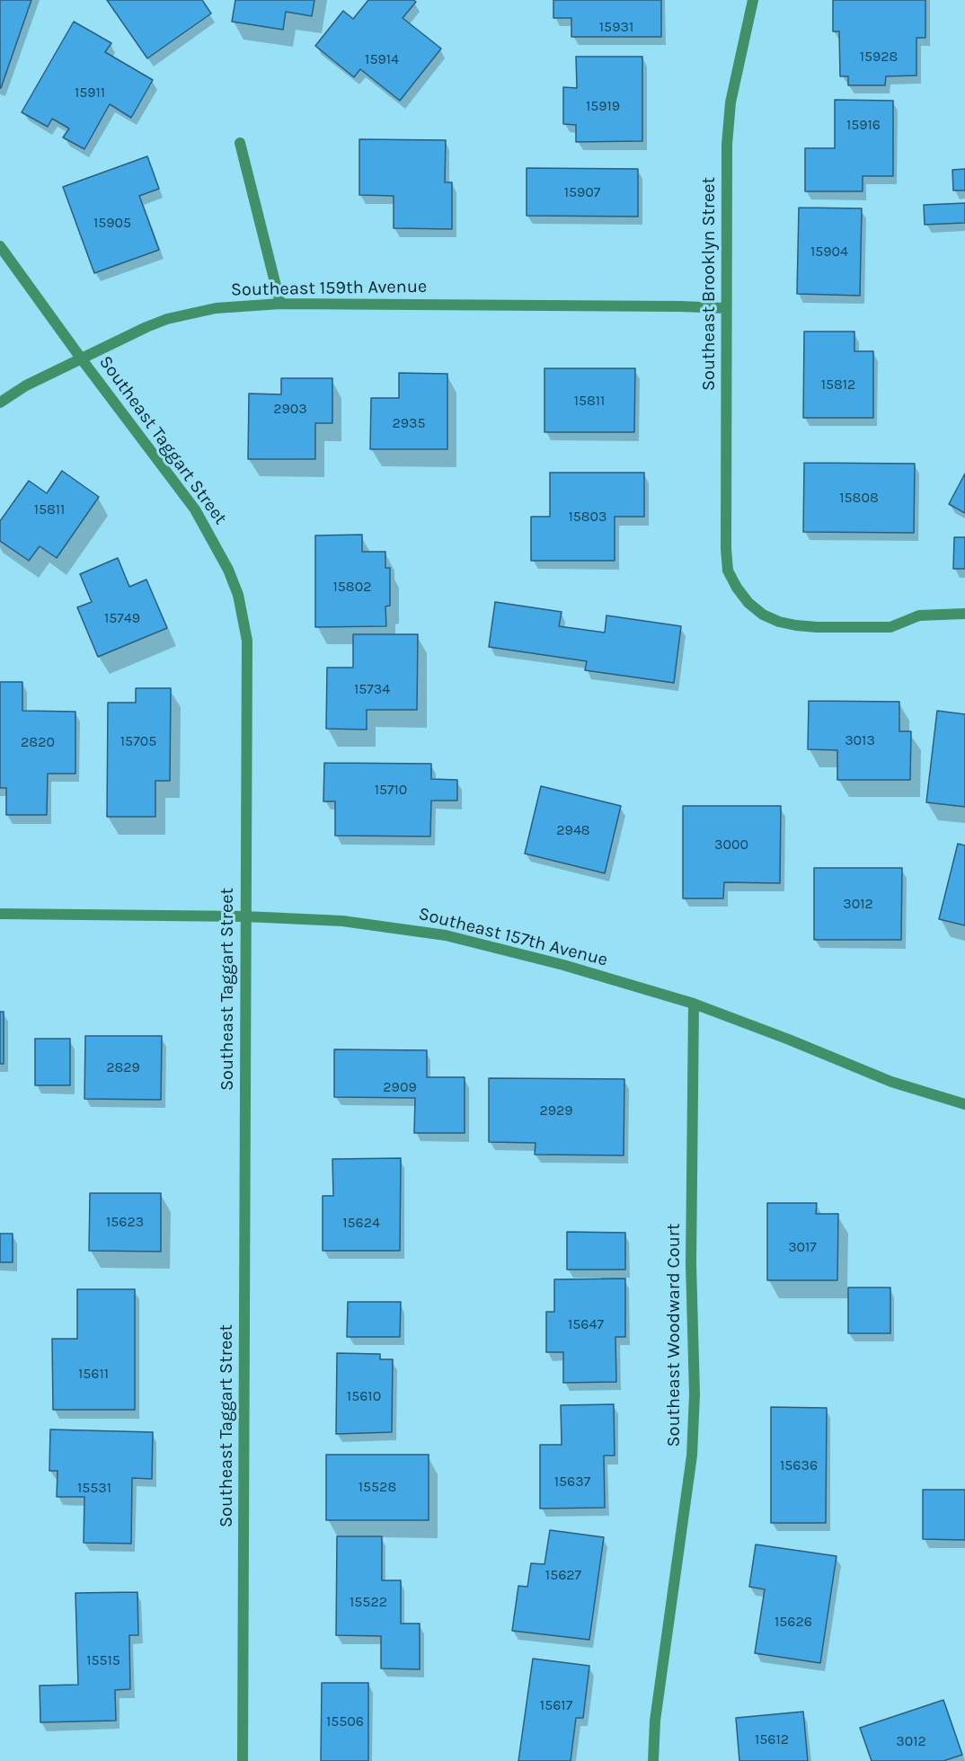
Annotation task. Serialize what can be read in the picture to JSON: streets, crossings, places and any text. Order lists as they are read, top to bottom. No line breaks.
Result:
{"streets":{"street":["Southeast Brooklyn Street","Southeast 159th Avenue","Southeast Taggart Street","Southeast 157th Avenue","Southeast Woodward Court"]},"crossings":[["Southeast Brooklyn Street","Southeast 159th Avenue"],["Southeast 159th Avenue","Southeast Taggart Street"],["Southeast Taggart Street","Southeast 157th Avenue"],["Southeast 157th Avenue","Southeast Woodward Court"]],"house_numbers":["15931","15928","15914","15911","15919","15916","15907","15905","15904","15812","15811","2903","2935","15808","15811","15803","15802","15749","15734","3013","15705","2820","15710","2948","3000","3012","2829","2909","2929","15623","15624","3017","15647","15611","15610","15636","15637","15528","15531","15627","15522","15626","15515","15617","15506","15612","3012"]}
